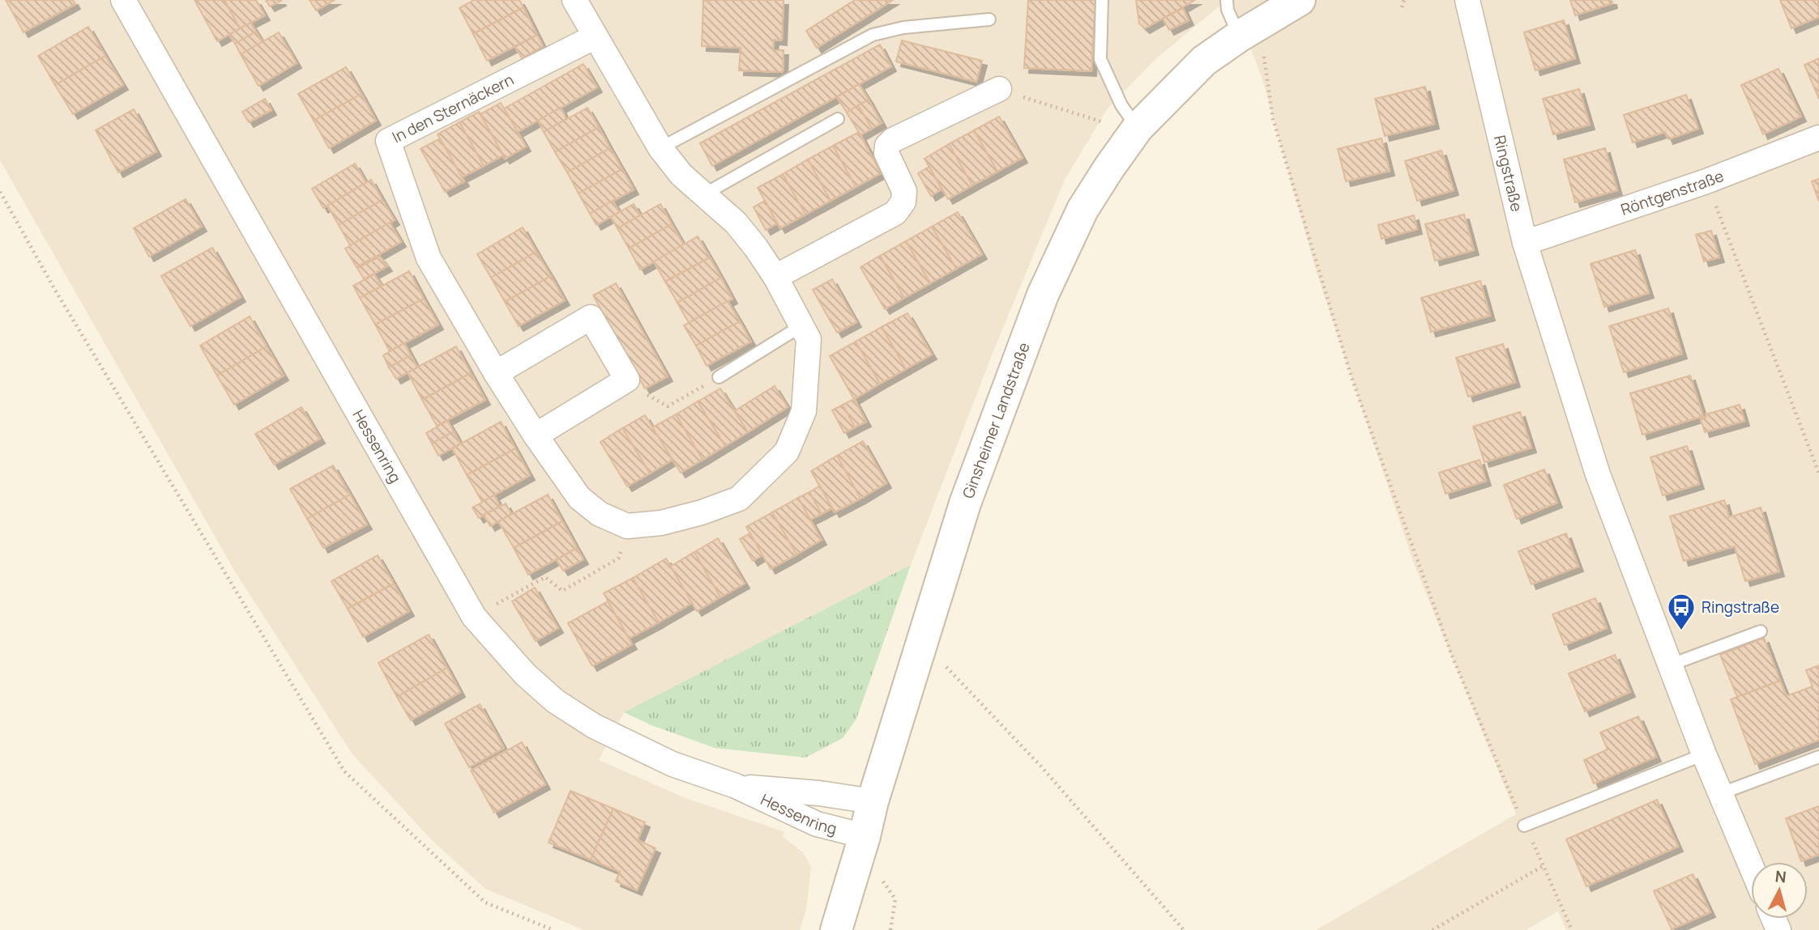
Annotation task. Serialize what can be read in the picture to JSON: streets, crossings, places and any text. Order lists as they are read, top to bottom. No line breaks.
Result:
{"streets":{"main road":["Ginsheimer Landstraße"],"street":["In den Sternäckern","Ringstraße","Röntgenstraße","Hessenring"]},"crossings":[["Ringstraße","Röntgenstraße"],["Ginsheimer Landstraße","Hessenring"]],"places":{"bus stop":["Ringstraße"]},"north":"top"}
